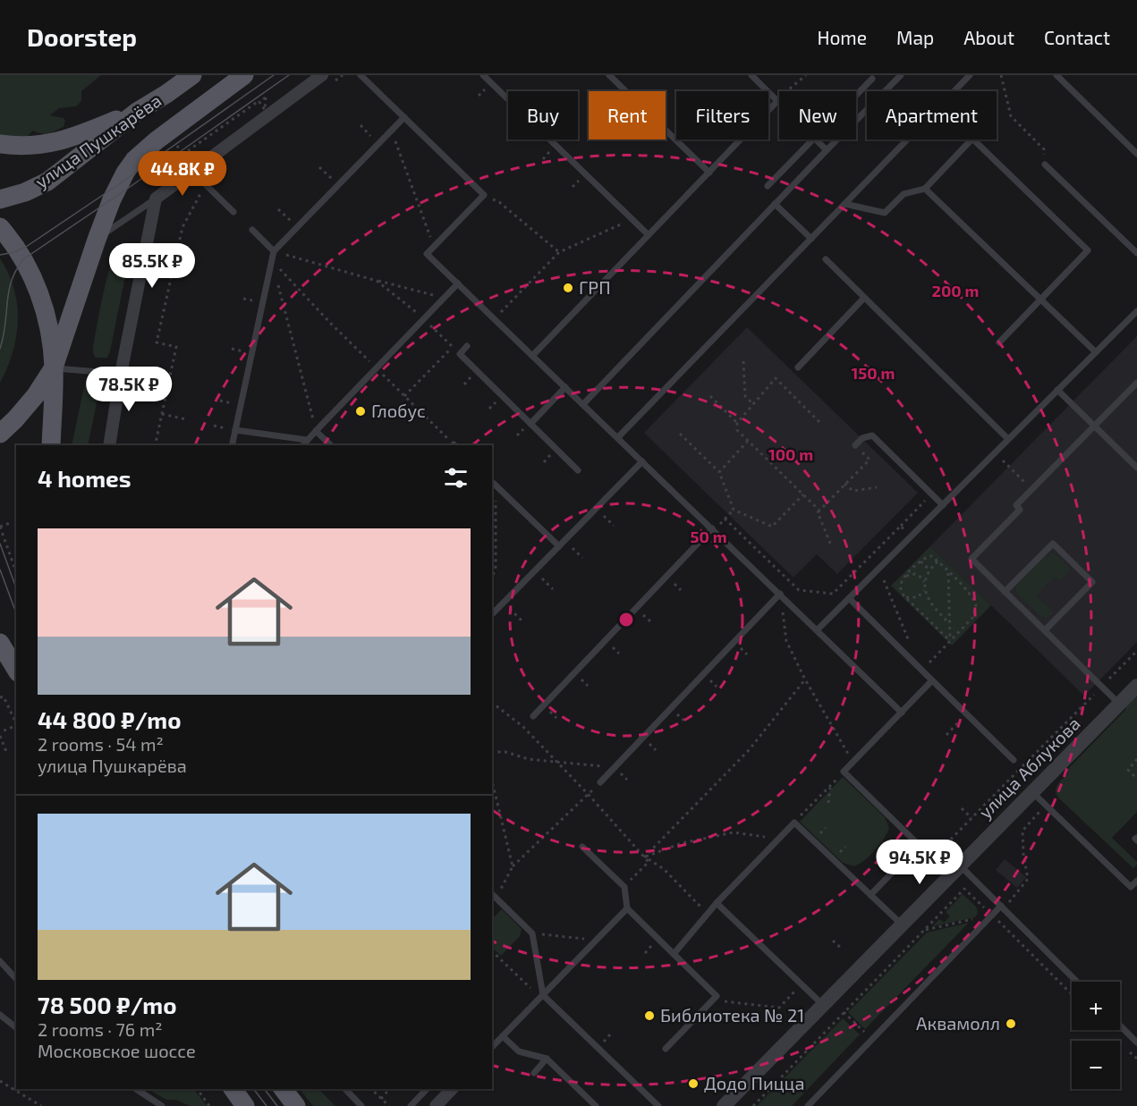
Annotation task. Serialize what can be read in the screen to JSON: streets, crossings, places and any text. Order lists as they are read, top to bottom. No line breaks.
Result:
{"streets":{"main road":["улица Пушкарёва"],"street":["улица Аблукова"]},"places":["ГРП","Глобус","Библиотека № 21","Аквамолл","Додо Пицца"],"page":{"header":"Doorstep","nav":["Home","Map","About","Contact"],"chip":["Buy","Rent","Filters","New","Apartment"],"price":["44.8K ₽","85.5K ₽","78.5K ₽","94.5K ₽"],"heading":"4 homes","list":[{"name":"44 800 ₽/mo","note":"2 rooms · 54 m² · улица Пушкарёва"},{"name":"78 500 ₽/mo","note":"2 rooms · 76 m² · Московское шоссе"}],"map_buttons":["+","−"]},"rings":["200 m","150 m","100 m","50 m"]}
